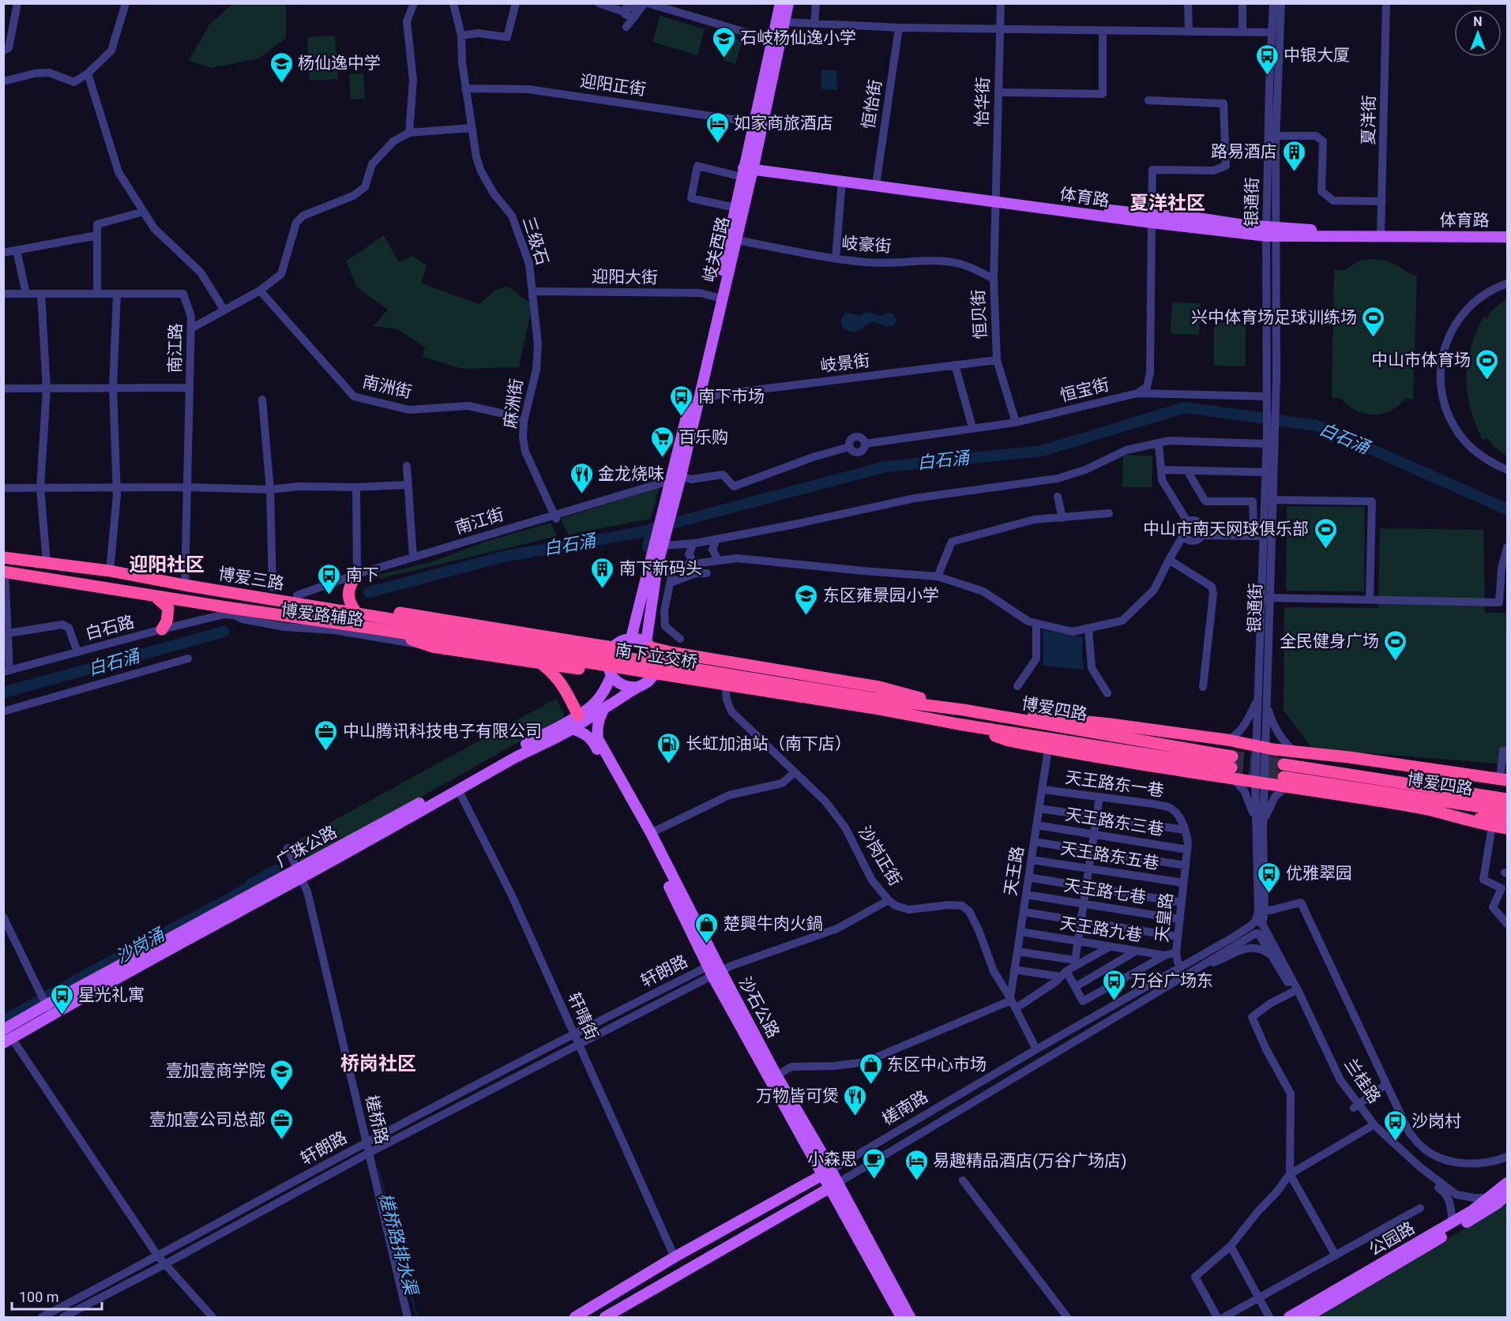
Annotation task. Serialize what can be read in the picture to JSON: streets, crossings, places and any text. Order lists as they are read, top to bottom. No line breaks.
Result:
{"streets":{"highway":["博爱三路","南下立交桥","博爱四路"],"main road":["体育路","岐关西路","广珠公路","沙石公路","槎南路","公园路"],"street":["迎阳正街","怡华街","恒怡街","夏洋街","银通街","三级石","岐豪街","迎阳大街","恒贝街","南江路","岐景街","南洲街","恒宝街","麻洲街","南江街","博爱路辅路","白石路","天王路东一巷","天王路东三巷","沙岗正街","天王路东五巷","天王路","天王路七巷","天皇路","天王路九巷","轩朗路","轩晴街","兰桂路","槎桥路"]},"crossings":[["迎阳正街","三级石"],["迎阳正街","岐关西路"],["怡华街","体育路"],["怡华街","恒贝街"],["恒怡街","体育路"],["夏洋街","体育路"],["体育路","银通街"],["体育路","岐关西路"],["体育路","恒贝街"],["银通街","恒宝街"],["三级石","迎阳大街"],["三级石","麻洲街"],["岐豪街","岐关西路"],["岐豪街","恒贝街"],["岐关西路","迎阳大街"],["岐关西路","岐景街"],["岐关西路","恒宝街"],["岐关西路","南江街"],["恒贝街","岐景街"],["恒贝街","恒宝街"],["南江路","博爱三路"],["南洲街","麻洲街"],["恒宝街","南江街"],["麻洲街","南江街"],["博爱三路","博爱路辅路"],["博爱三路","南下立交桥"],["博爱路辅路","白石路"],["博爱路辅路","南下立交桥"],["南下立交桥","博爱四路"],["天王路东一巷","天王路东三巷"],["天王路东一巷","天王路"],["天王路东一巷","天皇路"],["天王路东三巷","天王路"],["天王路东三巷","天皇路"],["广珠公路","沙石公路"],["广珠公路","轩晴街"],["广珠公路","槎桥路"],["沙岗正街","天王路"],["沙岗正街","槎南路"],["天王路东五巷","天王路"],["天王路东五巷","天皇路"],["天王路","天王路七巷"],["天王路","天王路九巷"],["天王路七巷","天皇路"],["天皇路","天王路九巷"],["天皇路","槎南路"],["轩朗路","沙石公路"],["轩朗路","轩晴街"],["轩朗路","槎桥路"],["沙石公路","槎南路"],["轩晴街","槎南路"],["兰桂路","槎南路"],["兰桂路","公园路"]],"districts":["夏洋社区","迎阳社区","桥岗社区"],"water":["白石涌","沙岗涌","槎桥路排水渠"],"places":{"school or university":["石岐杨仙逸小学","杨仙逸中学","东区雍景园小学","壹加壹商学院"],"bus stop":["中银大厦","南下市场","南下","优雅翠园","万谷广场东","星光礼寓","沙岗村"],"hotel":["如家商旅酒店","易趣精品酒店(万谷广场店)"],"building":["路易酒店","南下新码头"],"sports":["兴中体育场足球训练场","中山市体育场","中山市南天网球俱乐部","全民健身广场"],"supermarket":["百乐购"],"restaurant":["金龙烧味","万物皆可煲"],"office":["中山腾讯科技电子有限公司","壹加壹公司总部"],"fuel station":["长虹加油站（南下店）"],"shop":["楚興牛肉火鍋","东区中心市场"],"cafe":["小森思"]},"scale_bar":"100 m","north":"top"}
